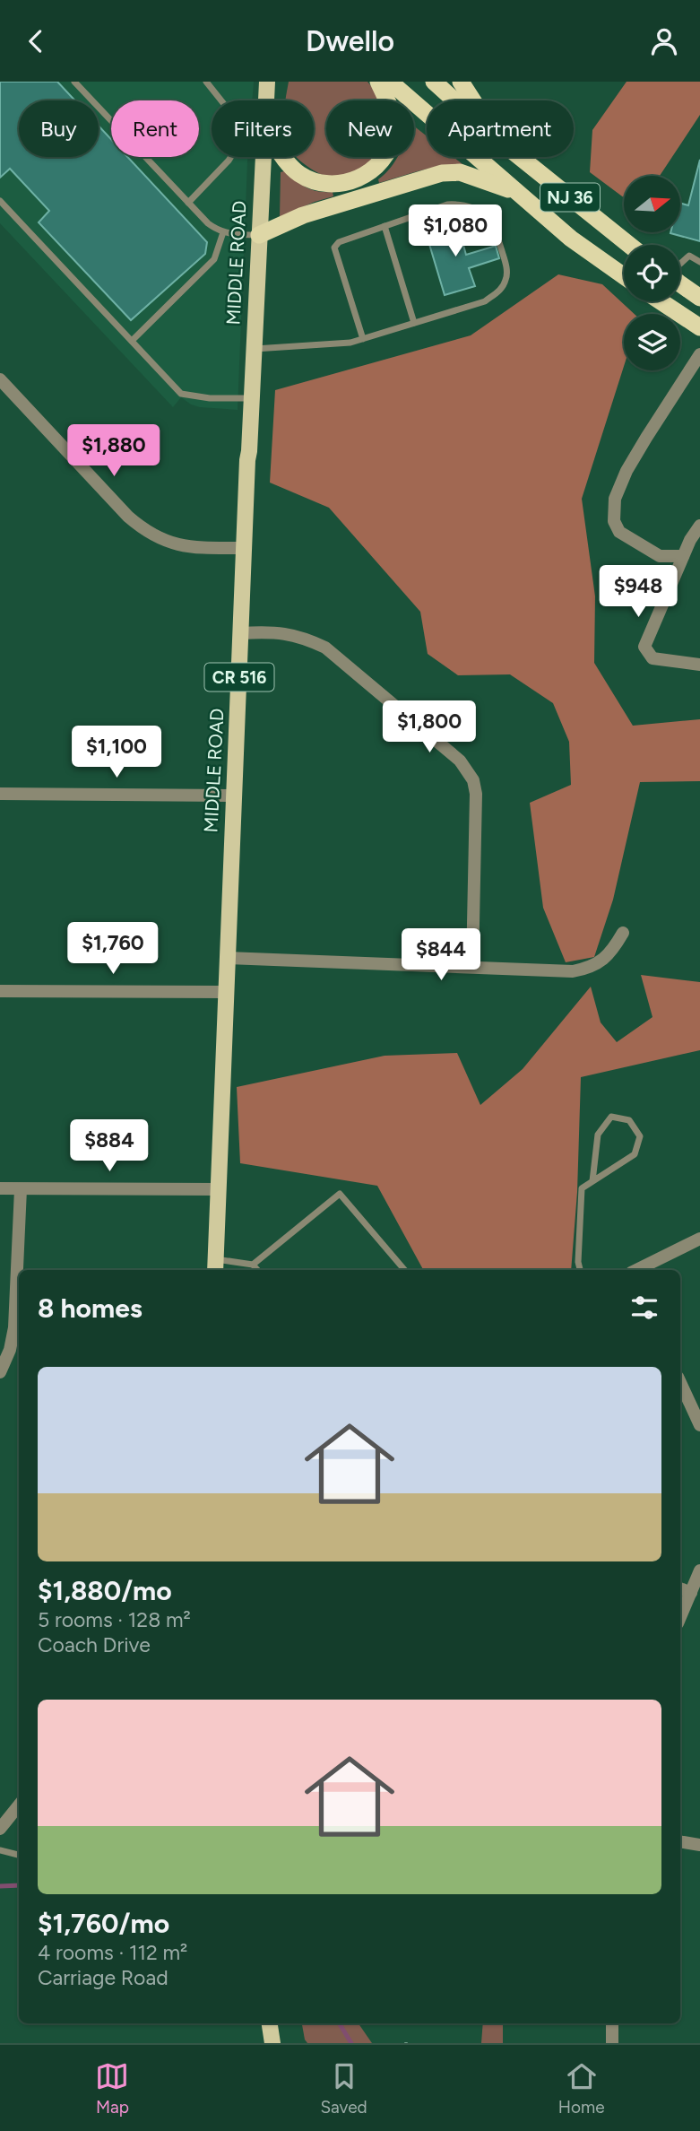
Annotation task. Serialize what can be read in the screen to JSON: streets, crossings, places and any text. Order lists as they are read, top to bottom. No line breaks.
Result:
{"streets":{"highway":["NJ 36"],"main road":["MIDDLE ROAD","CR 516"]},"north":"right","page":{"header":"Dwello","chip":["Buy","Rent","Filters","New","Apartment"],"price":["$1,080","$1,880","$948","$1,800","$1,100","$1,760","$844","$884"],"heading":"8 homes","list":[{"name":"$1,880/mo","note":"5 rooms · 128 m² · Coach Drive"},{"name":"$1,760/mo","note":"4 rooms · 112 m² · Carriage Road"}],"tabs":["Map","Saved","Home"]}}
